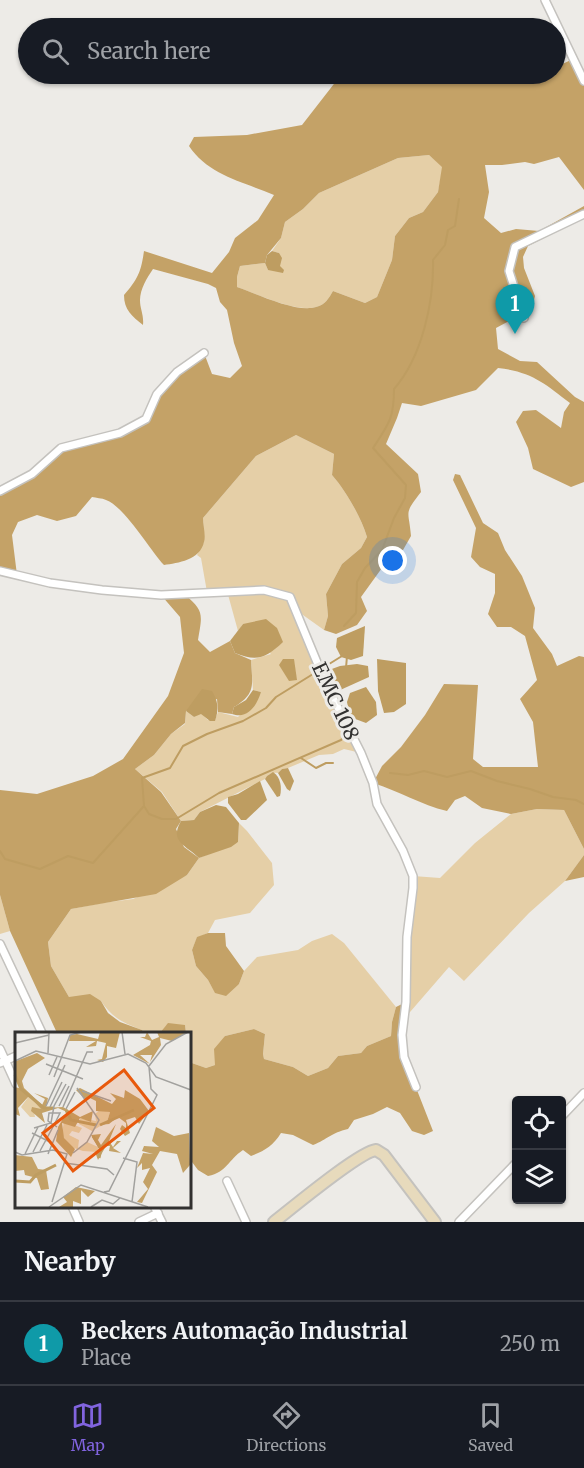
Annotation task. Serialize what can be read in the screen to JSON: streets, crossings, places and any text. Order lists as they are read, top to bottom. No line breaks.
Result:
{"streets":{"street":["EMC 108"]},"page":{"search":"Search here","pins":"1","heading":"Nearby","list":[{"mark":"1","name":"Beckers Automação Industrial","note":"Place","value":"250 m"}],"nav":["Map","Directions","Saved"]}}
